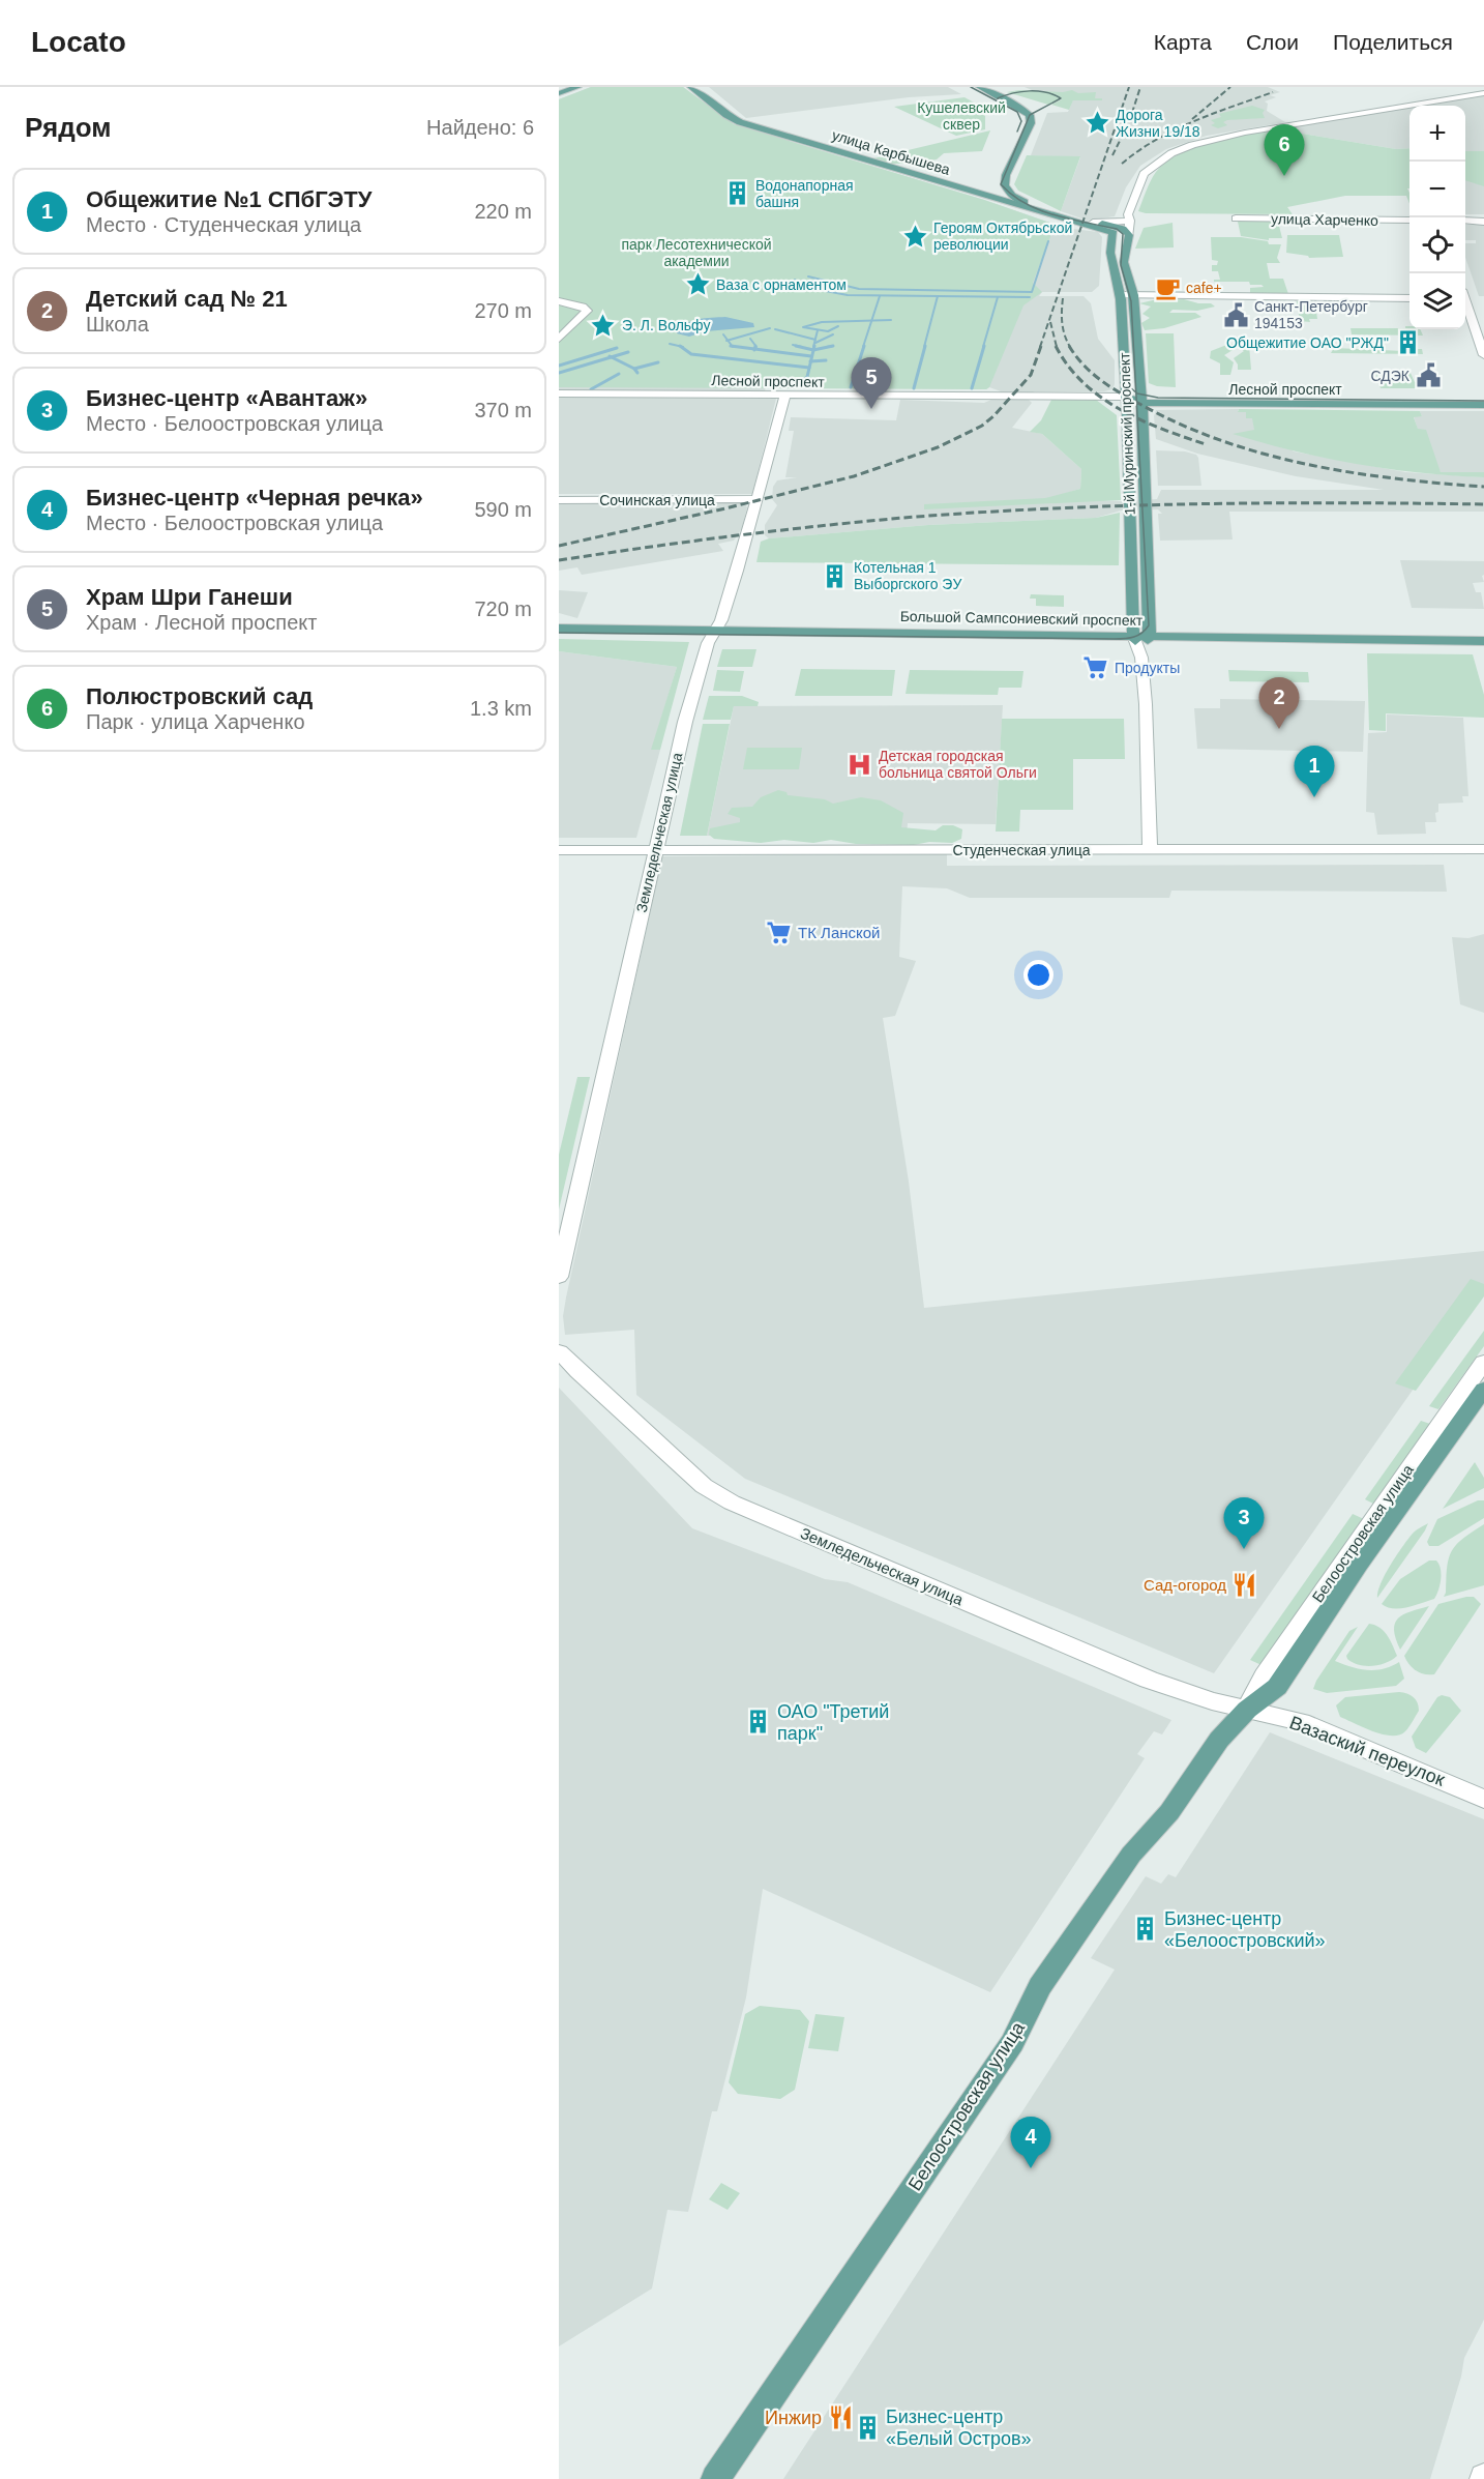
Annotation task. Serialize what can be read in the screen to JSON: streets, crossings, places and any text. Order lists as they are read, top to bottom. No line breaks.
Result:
{"streets":{"main road":["улица Карбышева","Лесной проспект","1-й Муринский проспект","Большой Сампсониевский проспект","Белоостровская улица"],"street":["улица Харченко","Сочинская улица","Земледельческая улица","Студенческая улица","Вазаский переулок"]},"crossings":[["улица Карбышева","1-й Муринский проспект"],["Лесной проспект","1-й Муринский проспект"],["Лесной проспект","Земледельческая улица"],["1-й Муринский проспект","Большой Сампсониевский проспект"],["1-й Муринский проспект","Студенческая улица"],["Сочинская улица","Земледельческая улица"],["Большой Сампсониевский проспект","Земледельческая улица"],["Земледельческая улица","Студенческая улица"],["Земледельческая улица","Белоостровская улица"],["Земледельческая улица","Вазаский переулок"],["Белоостровская улица","Вазаский переулок"]],"parks":["Кушелевский сквер","парк Лесотехнической академии"],"places":{"place":["Дорога Жизни 19/18","Героям Октябрьской революции","Ваза с орнаментом","Э. Л. Вольфу"],"building":["Водонапорная башня","Общежитие ОАО \"РЖД\"","Котельная 1 Выборгского ЭУ","ОАО \"Третий парк\"","Бизнес-центр «Белоостровский»","Бизнес-центр «Белый Остров»"],"cafe":["cafe+"],"public building":["Санкт-Петербург 194153","СДЭК"],"supermarket":["Продукты","ТК Ланской"],"hospital":["Детская городская больница святой Ольги"],"restaurant":["Сад-огород","Инжир"]},"page":{"header":"Locato","nav":["Карта","Слои","Поделиться"],"heading":["Рядом","Найдено: 6"],"map_buttons":["+","−"],"pins":["6","5","2","1","3","4"],"list":[{"mark":"1","name":"Общежитие №1 СПбГЭТУ","note":"Место · Студенческая улица","value":"220 m"},{"mark":"2","name":"Детский сад № 21","note":"Школа","value":"270 m"},{"mark":"3","name":"Бизнес-центр «Авантаж»","note":"Место · Белоостровская улица","value":"370 m"},{"mark":"4","name":"Бизнес-центр «Черная речка»","note":"Место · Белоостровская улица","value":"590 m"},{"mark":"5","name":"Храм Шри Ганеши","note":"Храм · Лесной проспект","value":"720 m"},{"mark":"6","name":"Полюстровский сад","note":"Парк · улица Харченко","value":"1.3 km"}]}}
